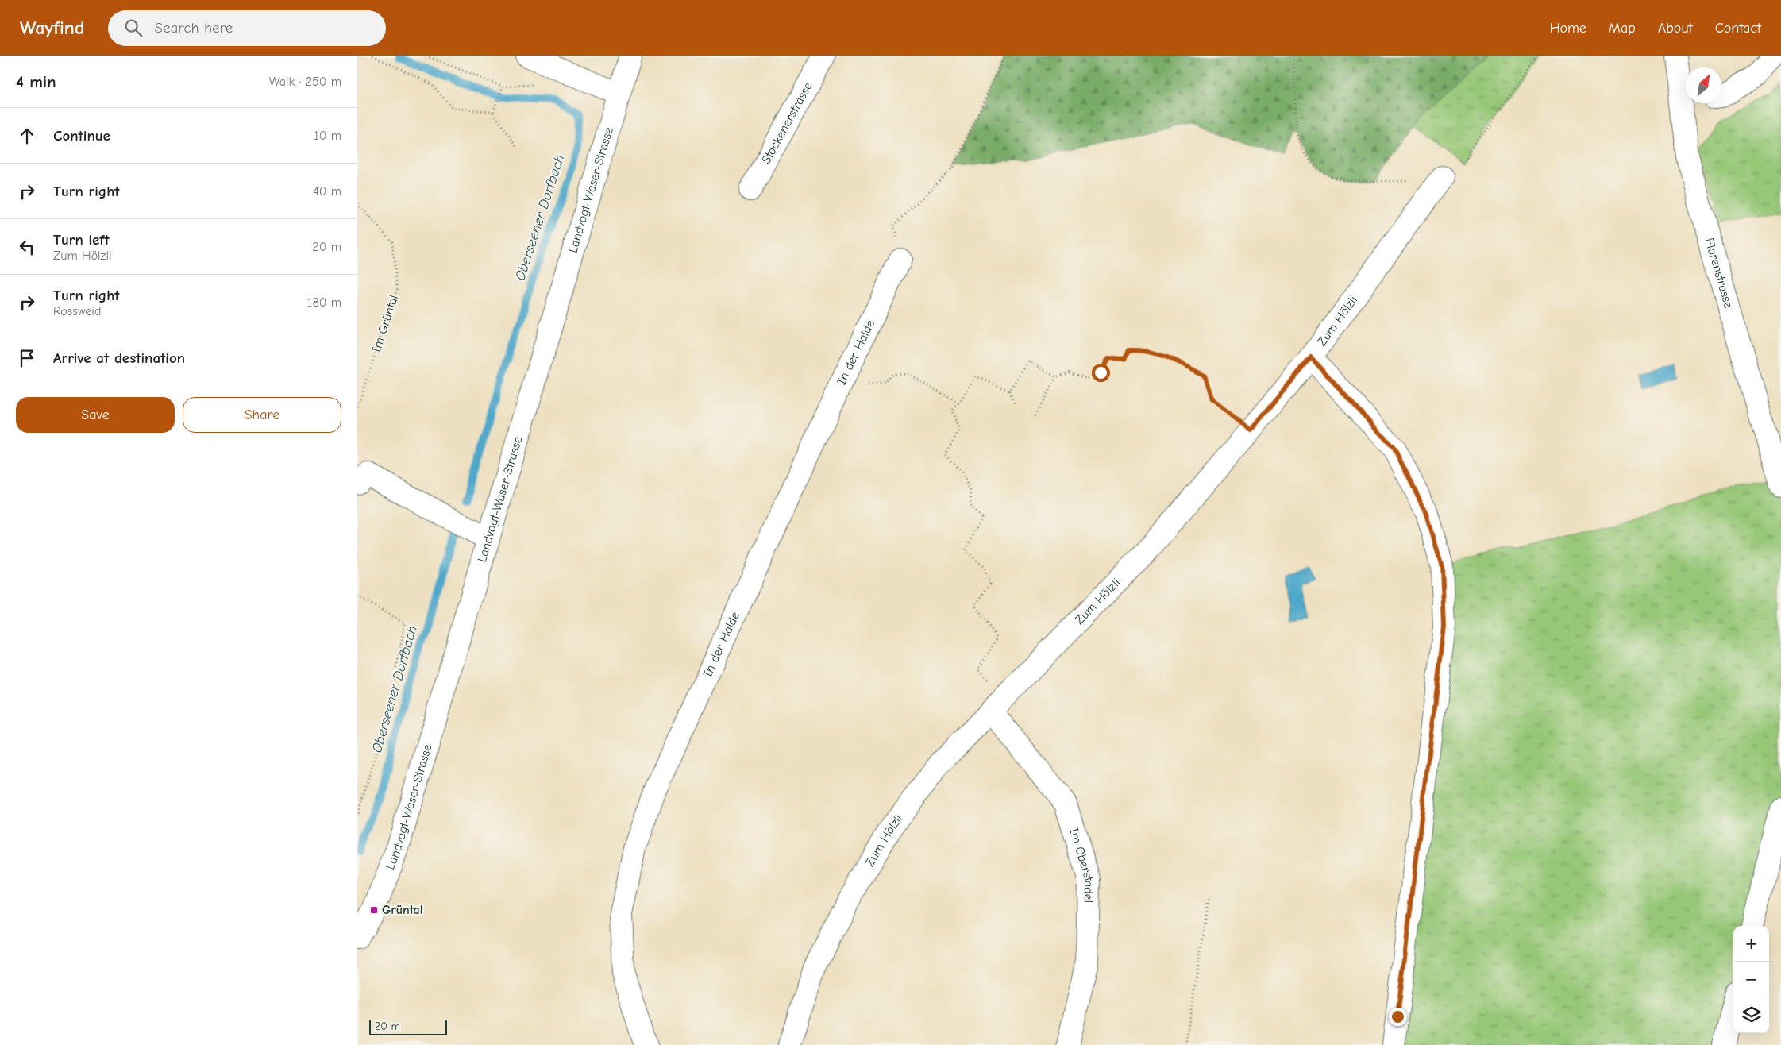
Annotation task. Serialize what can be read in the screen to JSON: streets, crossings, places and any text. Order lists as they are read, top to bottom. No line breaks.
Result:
{"streets":{"street":["Stockenerstrasse","Landvogt-Waser-Strasse","Florenstrasse","Zum Hölzli","In der Halde","Im Oberstadel"],"path":["Im Grüntal"]},"crossings":[["Zum Hölzli","Im Oberstadel"]],"water":["Oberseener Dorfbach"],"places":{"transit":["Grüntal"]},"scale_bar":"20 m","north":"top right","page":{"header":"Wayfind","search":"Search here","nav":["Home","Map","About","Contact"],"heading":["4 min","Walk · 250 m"],"list":[["Continue","10 m"],["Turn right","40 m"],["Turn left","Zum Hölzli","20 m"],["Turn right","Rossweid","180 m"],"Arrive at destination"],"buttons":["Save","Share"],"map_buttons":["+","−"],"scale":"20 m"}}
